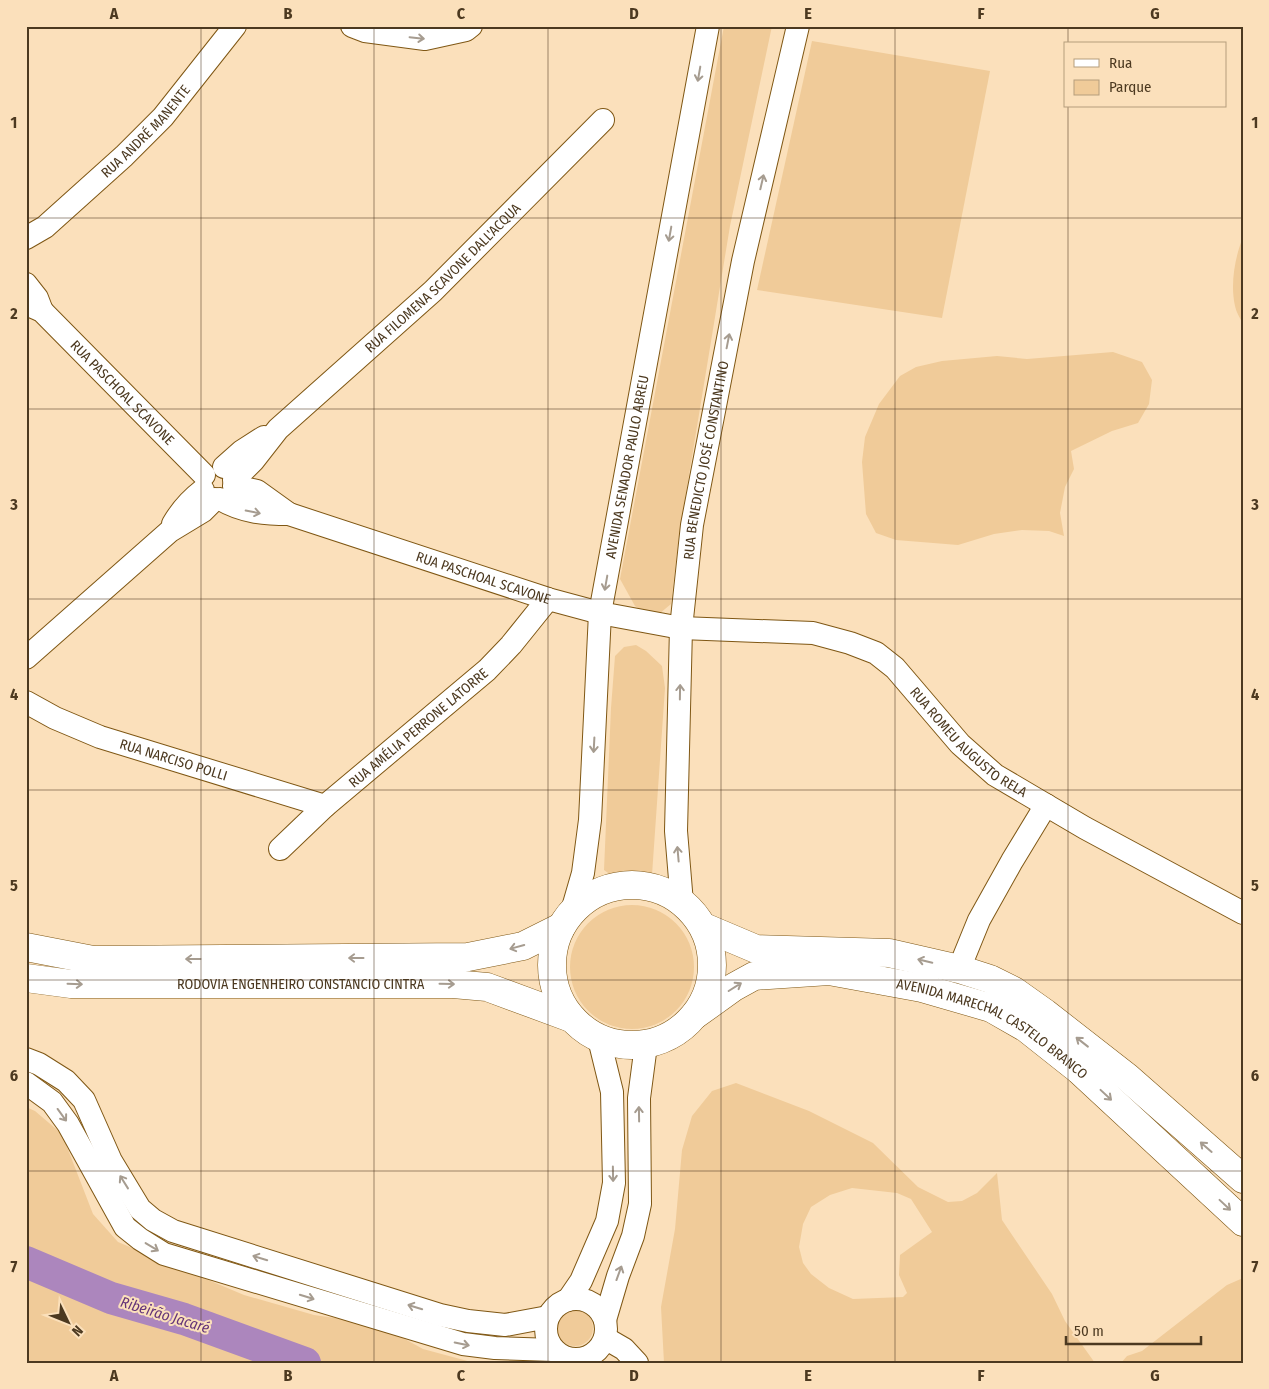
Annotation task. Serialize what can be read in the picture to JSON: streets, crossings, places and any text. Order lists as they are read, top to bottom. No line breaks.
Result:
{"streets":{"main road":["RODOVIA ENGENHEIRO CONSTANCIO CINTRA","AVENIDA MARECHAL CASTELO BRANCO"],"street":["RUA ANDRÉ MANENTE","RUA FILOMENA SCAVONE DALL'ACQUA","RUA PASCHOAL SCAVONE","RUA BENEDICTO JOSÉ CONSTANTINO","AVENIDA SENADOR PAULO ABREU","RUA AMÉLIA PERRONE LATORRE","RUA ROMEU AUGUSTO RELA","RUA NARCISO POLLI"]},"crossings":[["RUA FILOMENA SCAVONE DALL'ACQUA","RUA PASCHOAL SCAVONE"],["RUA PASCHOAL SCAVONE","RUA BENEDICTO JOSÉ CONSTANTINO"],["RUA PASCHOAL SCAVONE","AVENIDA SENADOR PAULO ABREU"],["RUA PASCHOAL SCAVONE","RUA AMÉLIA PERRONE LATORRE"],["RUA PASCHOAL SCAVONE","RUA ROMEU AUGUSTO RELA"],["RUA BENEDICTO JOSÉ CONSTANTINO","AVENIDA SENADOR PAULO ABREU"],["RUA BENEDICTO JOSÉ CONSTANTINO","RUA ROMEU AUGUSTO RELA"],["RUA BENEDICTO JOSÉ CONSTANTINO","RODOVIA ENGENHEIRO CONSTANCIO CINTRA"],["RUA BENEDICTO JOSÉ CONSTANTINO","AVENIDA MARECHAL CASTELO BRANCO"],["AVENIDA SENADOR PAULO ABREU","RODOVIA ENGENHEIRO CONSTANCIO CINTRA"],["AVENIDA SENADOR PAULO ABREU","AVENIDA MARECHAL CASTELO BRANCO"],["RUA AMÉLIA PERRONE LATORRE","RUA NARCISO POLLI"],["RODOVIA ENGENHEIRO CONSTANCIO CINTRA","AVENIDA MARECHAL CASTELO BRANCO"]],"one_way":["RUA BENEDICTO JOSÉ CONSTANTINO","AVENIDA SENADOR PAULO ABREU"],"water":["Ribeirão Jacaré"],"legend":["Rua","Parque"],"scale_bar":"50 m","north":"bottom right","grid":{"columns":["A","B","C","D","E","F","G"],"rows":["1","2","3","4","5","6","7"]}}
